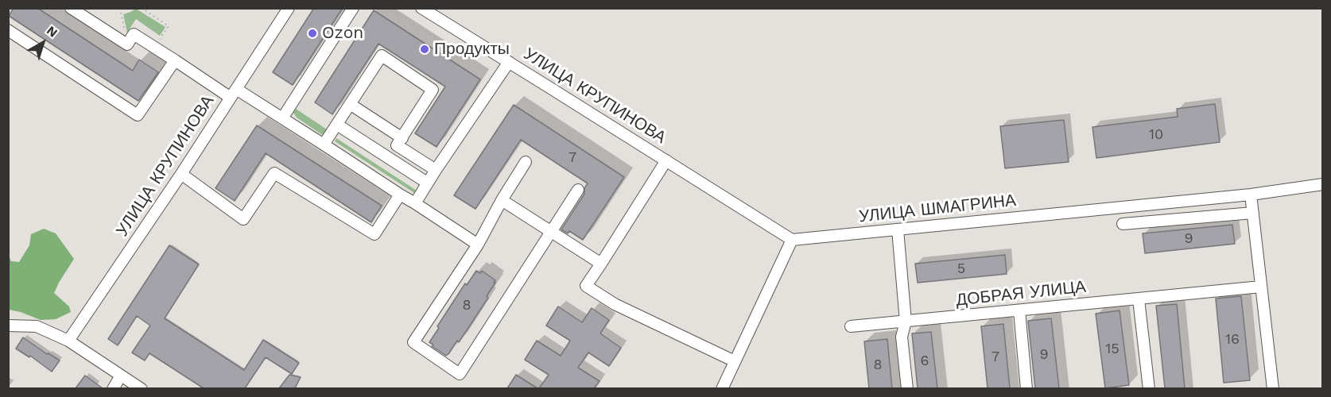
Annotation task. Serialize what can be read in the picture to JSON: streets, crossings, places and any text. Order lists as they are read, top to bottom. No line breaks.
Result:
{"streets":{"street":["УЛИЦА КРУПИНОВА","УЛИЦА ШМАГРИНА","ДОБРАЯ УЛИЦА"]},"crossings":[["УЛИЦА КРУПИНОВА","УЛИЦА ШМАГРИНА"]],"places":["Ozon","Продукты"],"house_numbers":["10","7","9","5","8","16","15","9","7","6","8"],"north":"top right"}
